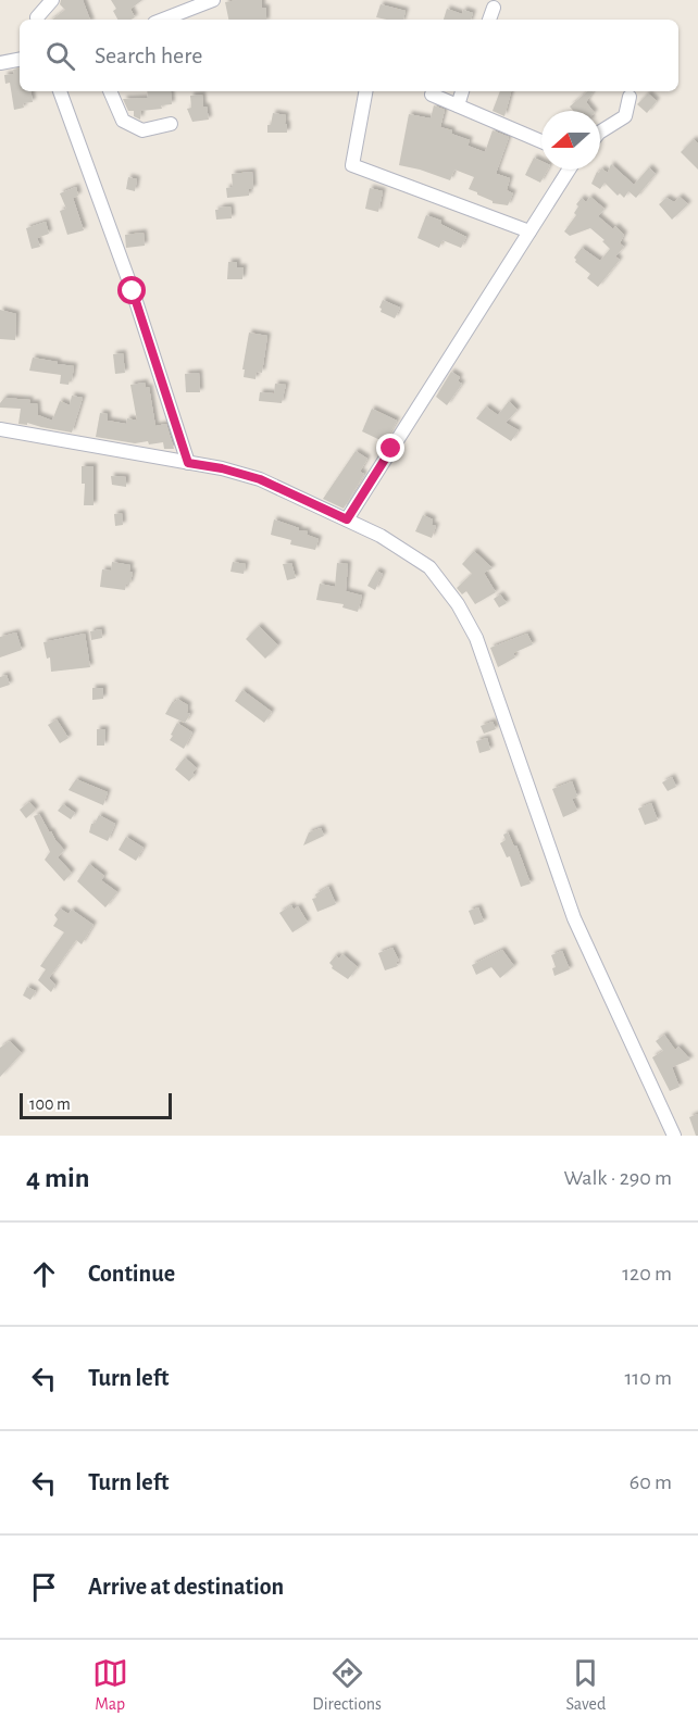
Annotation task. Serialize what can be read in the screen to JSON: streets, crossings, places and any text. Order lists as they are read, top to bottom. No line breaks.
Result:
{"scale_bar":"100 m","north":"left","page":{"search":"Search here","scale":"100 m","heading":["4 min","Walk · 290 m"],"list":[["Continue","120 m"],["Turn left","110 m"],["Turn left","60 m"],"Arrive at destination"],"nav":["Map","Directions","Saved"]}}
